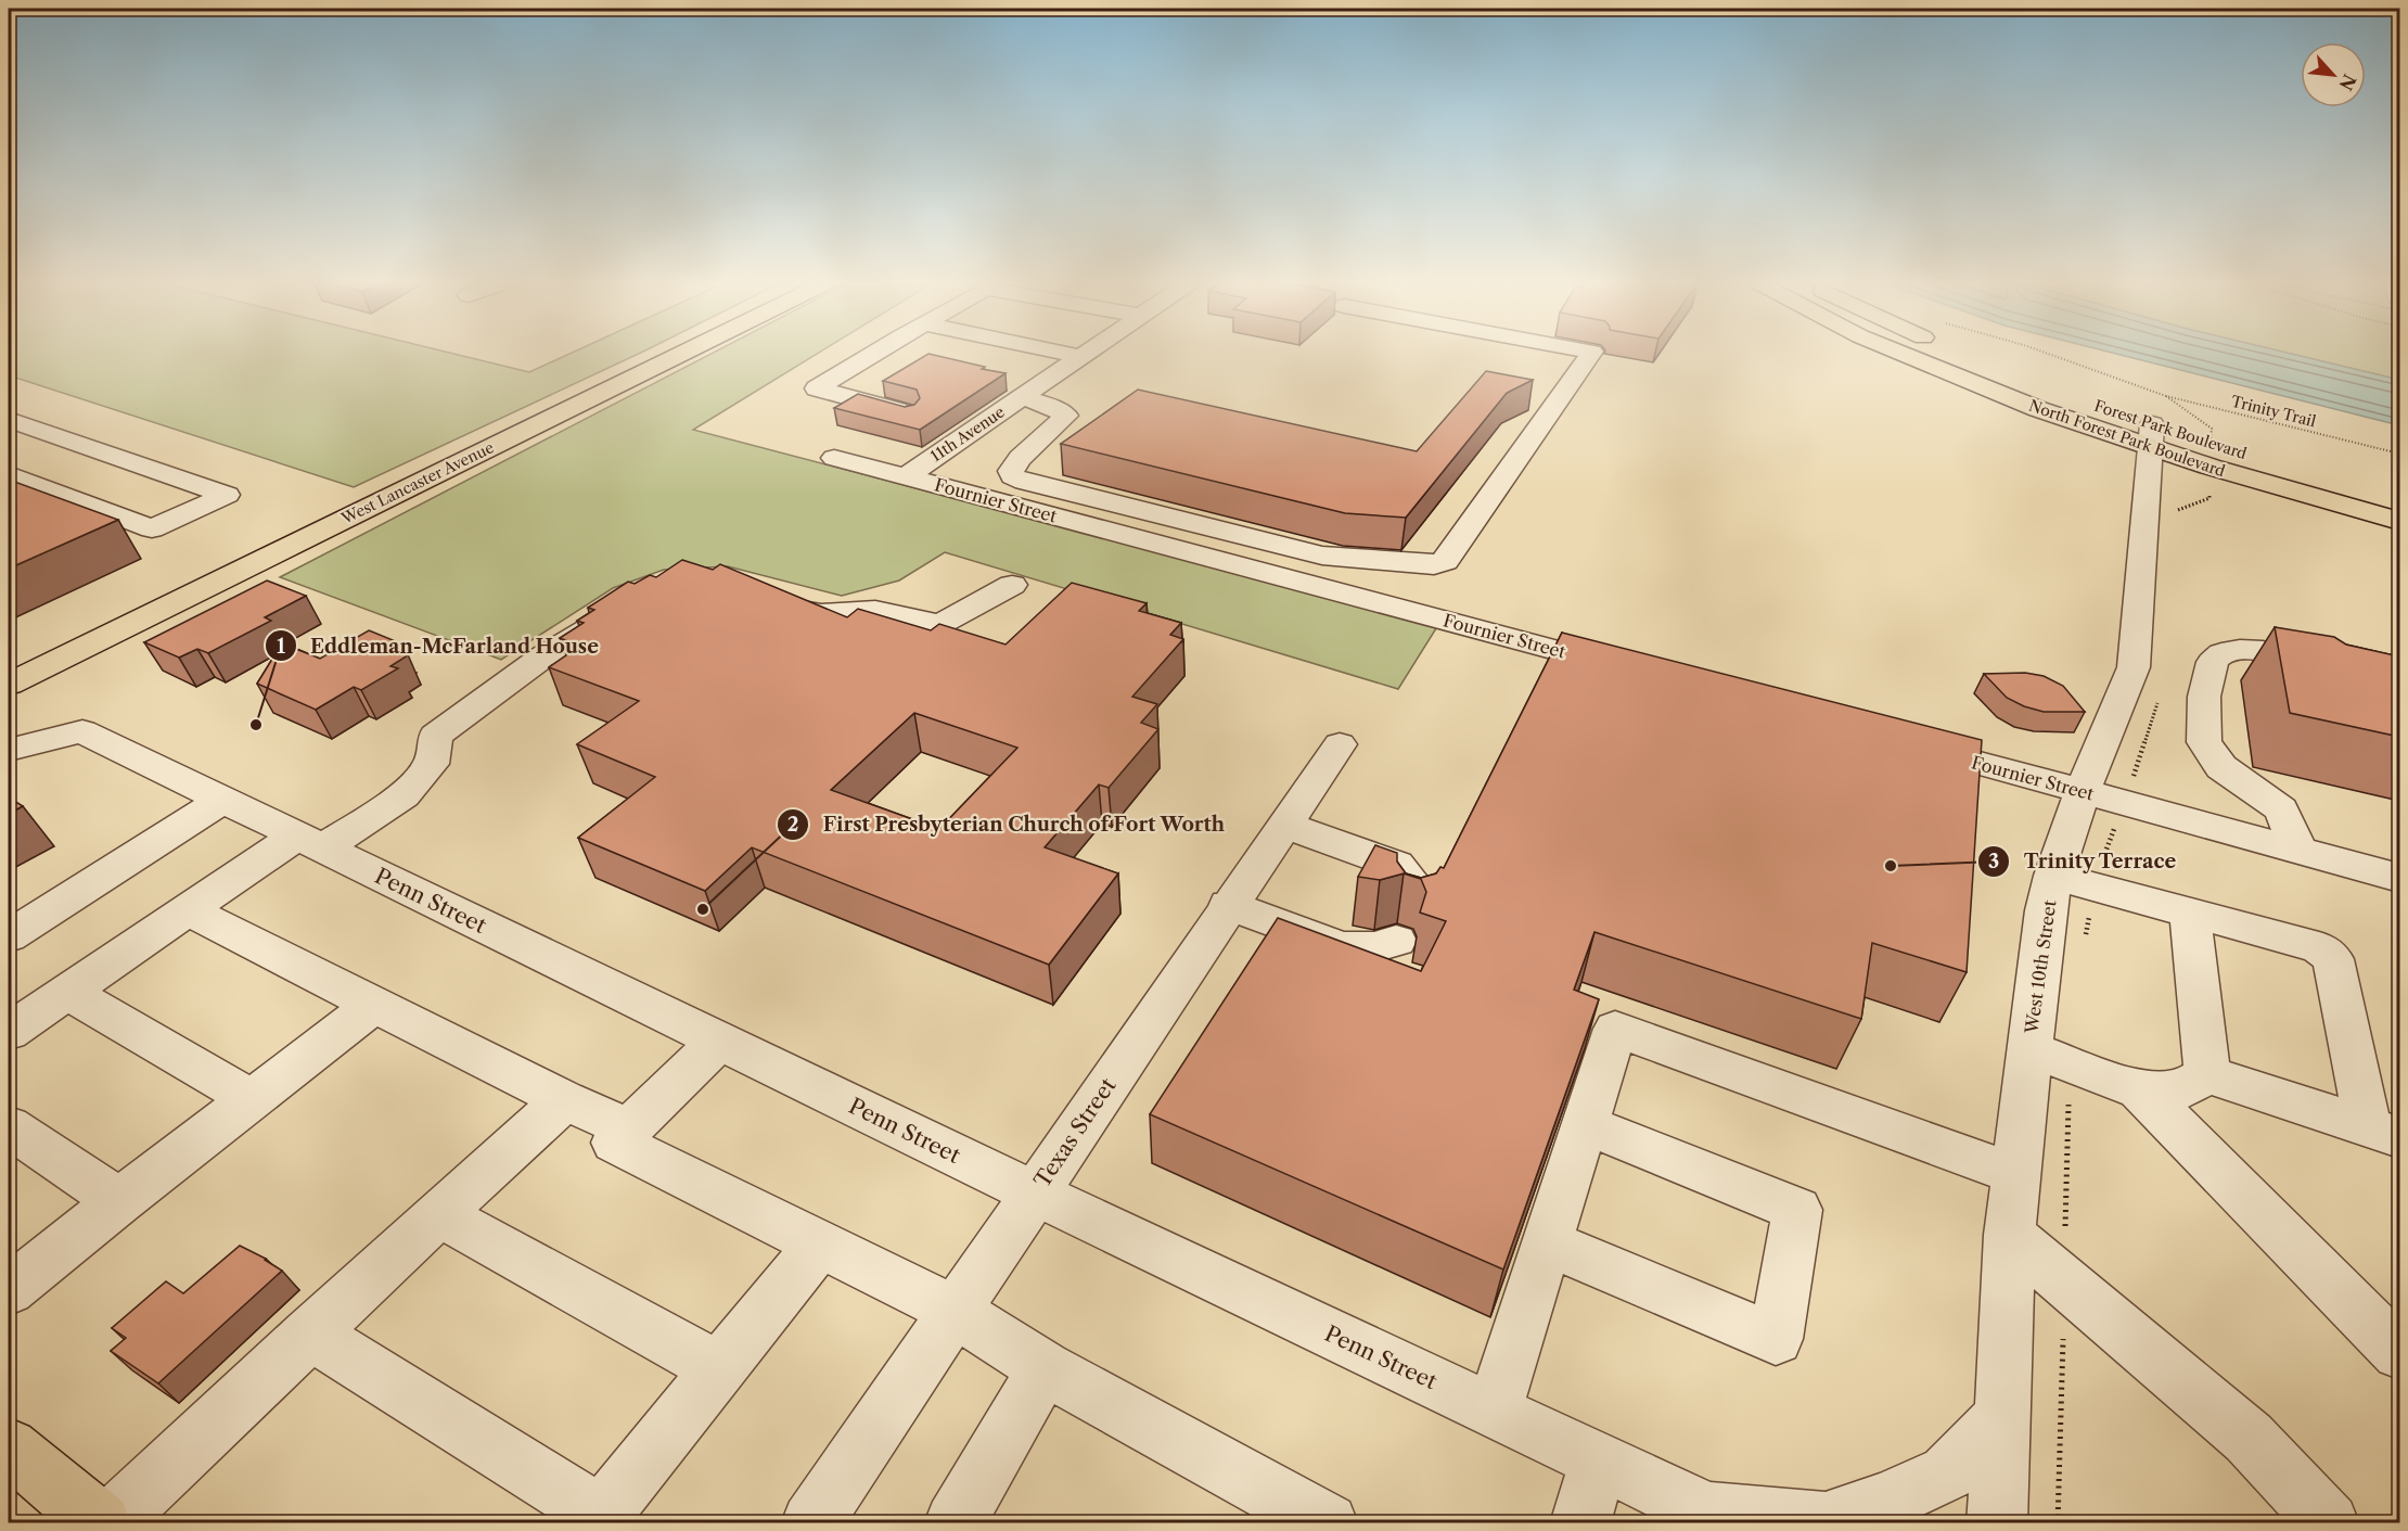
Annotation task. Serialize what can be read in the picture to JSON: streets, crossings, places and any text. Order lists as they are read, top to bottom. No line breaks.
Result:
{"streets":{"main road":["Forest Park Boulevard","North Forest Park Boulevard","West Lancaster Avenue"],"street":["11th Avenue","Fournier Street","Penn Street","West 10th Street","Texas Street"],"path":["Trinity Trail"]},"crossings":[["Forest Park Boulevard","North Forest Park Boulevard"],["Forest Park Boulevard","West 10th Street"],["11th Avenue","Fournier Street"],["North Forest Park Boulevard","West 10th Street"],["Fournier Street","West 10th Street"],["Penn Street","Texas Street"]],"places":["Eddleman-McFarland House","Trinity Terrace","First Presbyterian Church of Fort Worth"],"north":"bottom right"}
